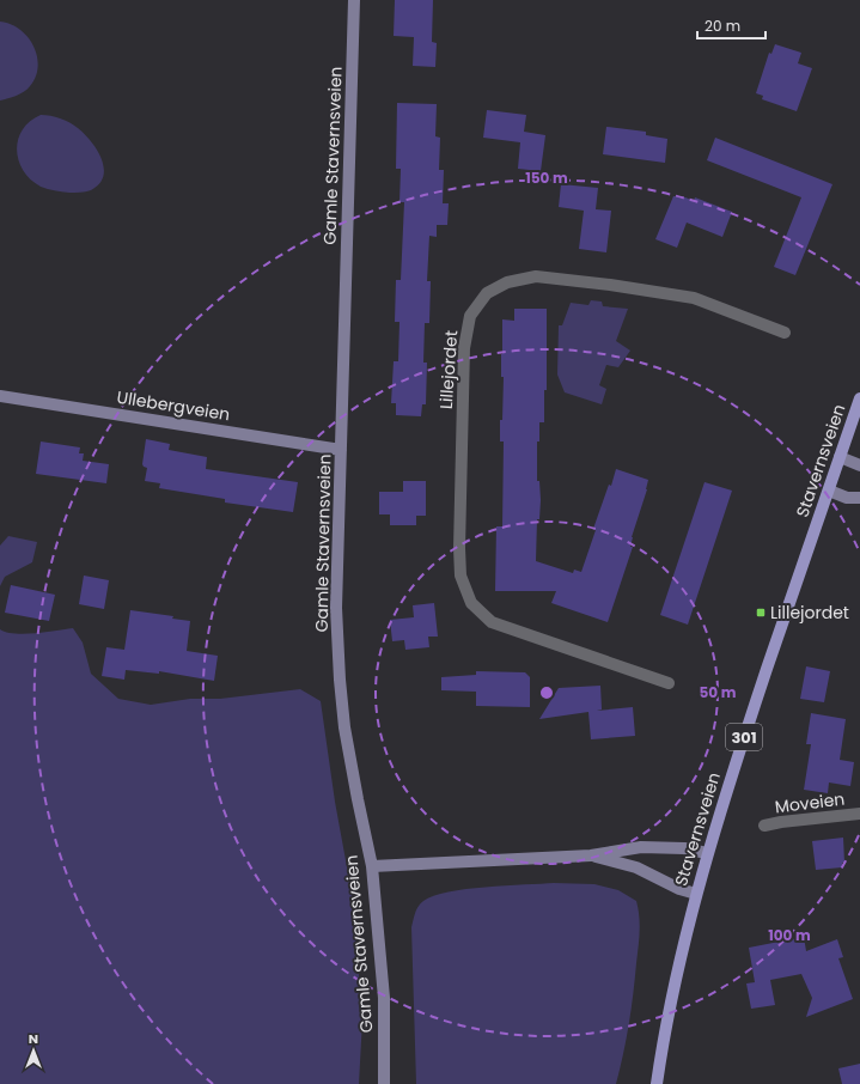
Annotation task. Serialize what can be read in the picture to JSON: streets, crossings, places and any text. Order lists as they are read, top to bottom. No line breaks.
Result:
{"streets":{"main road":["Stavernsveien","301"],"street":["Gamle Stavernsveien","Lillejordet","Ullebergveien","Moveien"]},"crossings":[["Gamle Stavernsveien","Ullebergveien"]],"places":{"transit":["Lillejordet"]},"scale_bar":"20 m","north":"top","rings":["150 m","50 m","100 m"]}
